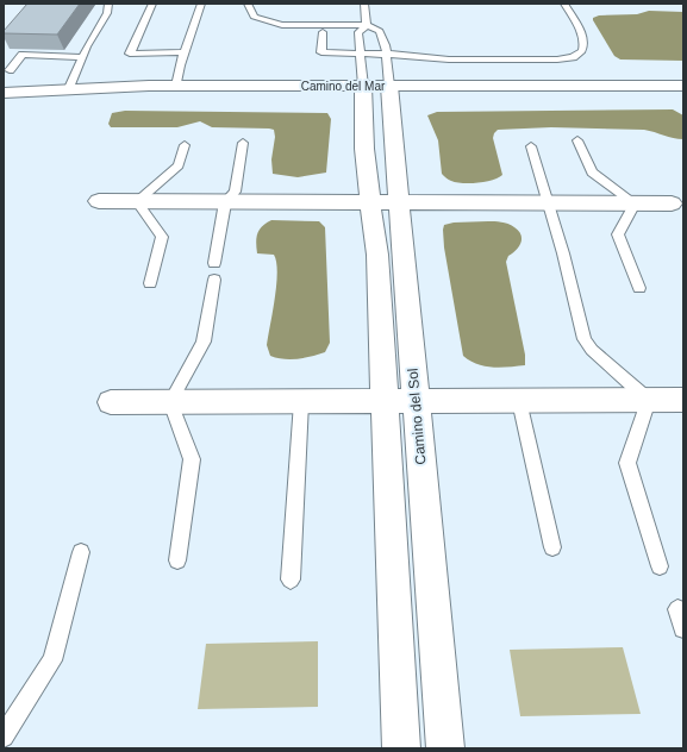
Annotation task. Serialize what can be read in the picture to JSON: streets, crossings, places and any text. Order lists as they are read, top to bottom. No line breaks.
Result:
{"streets":{"street":["Camino del Mar","Camino del Sol"]},"crossings":[["Camino del Mar","Camino del Sol"]]}
